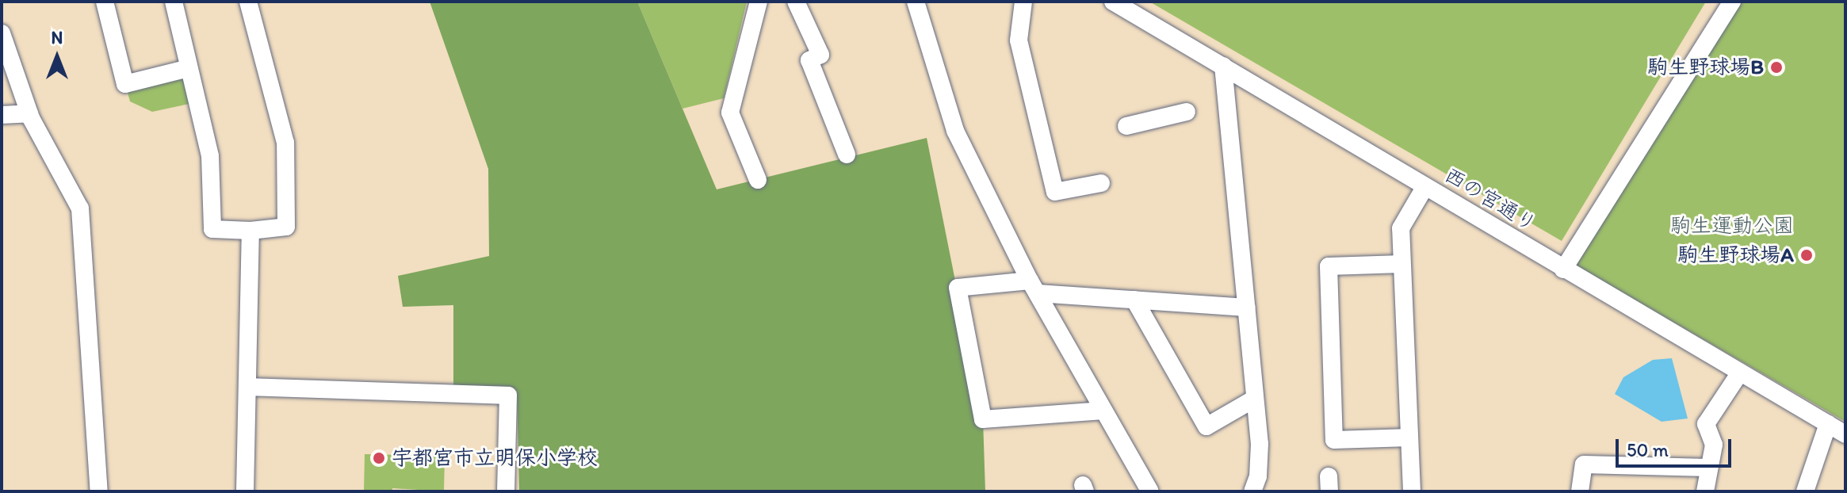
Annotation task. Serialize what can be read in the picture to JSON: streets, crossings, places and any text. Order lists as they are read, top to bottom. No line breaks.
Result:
{"streets":{"street":["西の宮通り"]},"parks":["駒生運動公園"],"places":["駒生野球場B","駒生野球場A","宇都宮市立明保小学校"],"scale_bar":"50 m","north":"top"}
